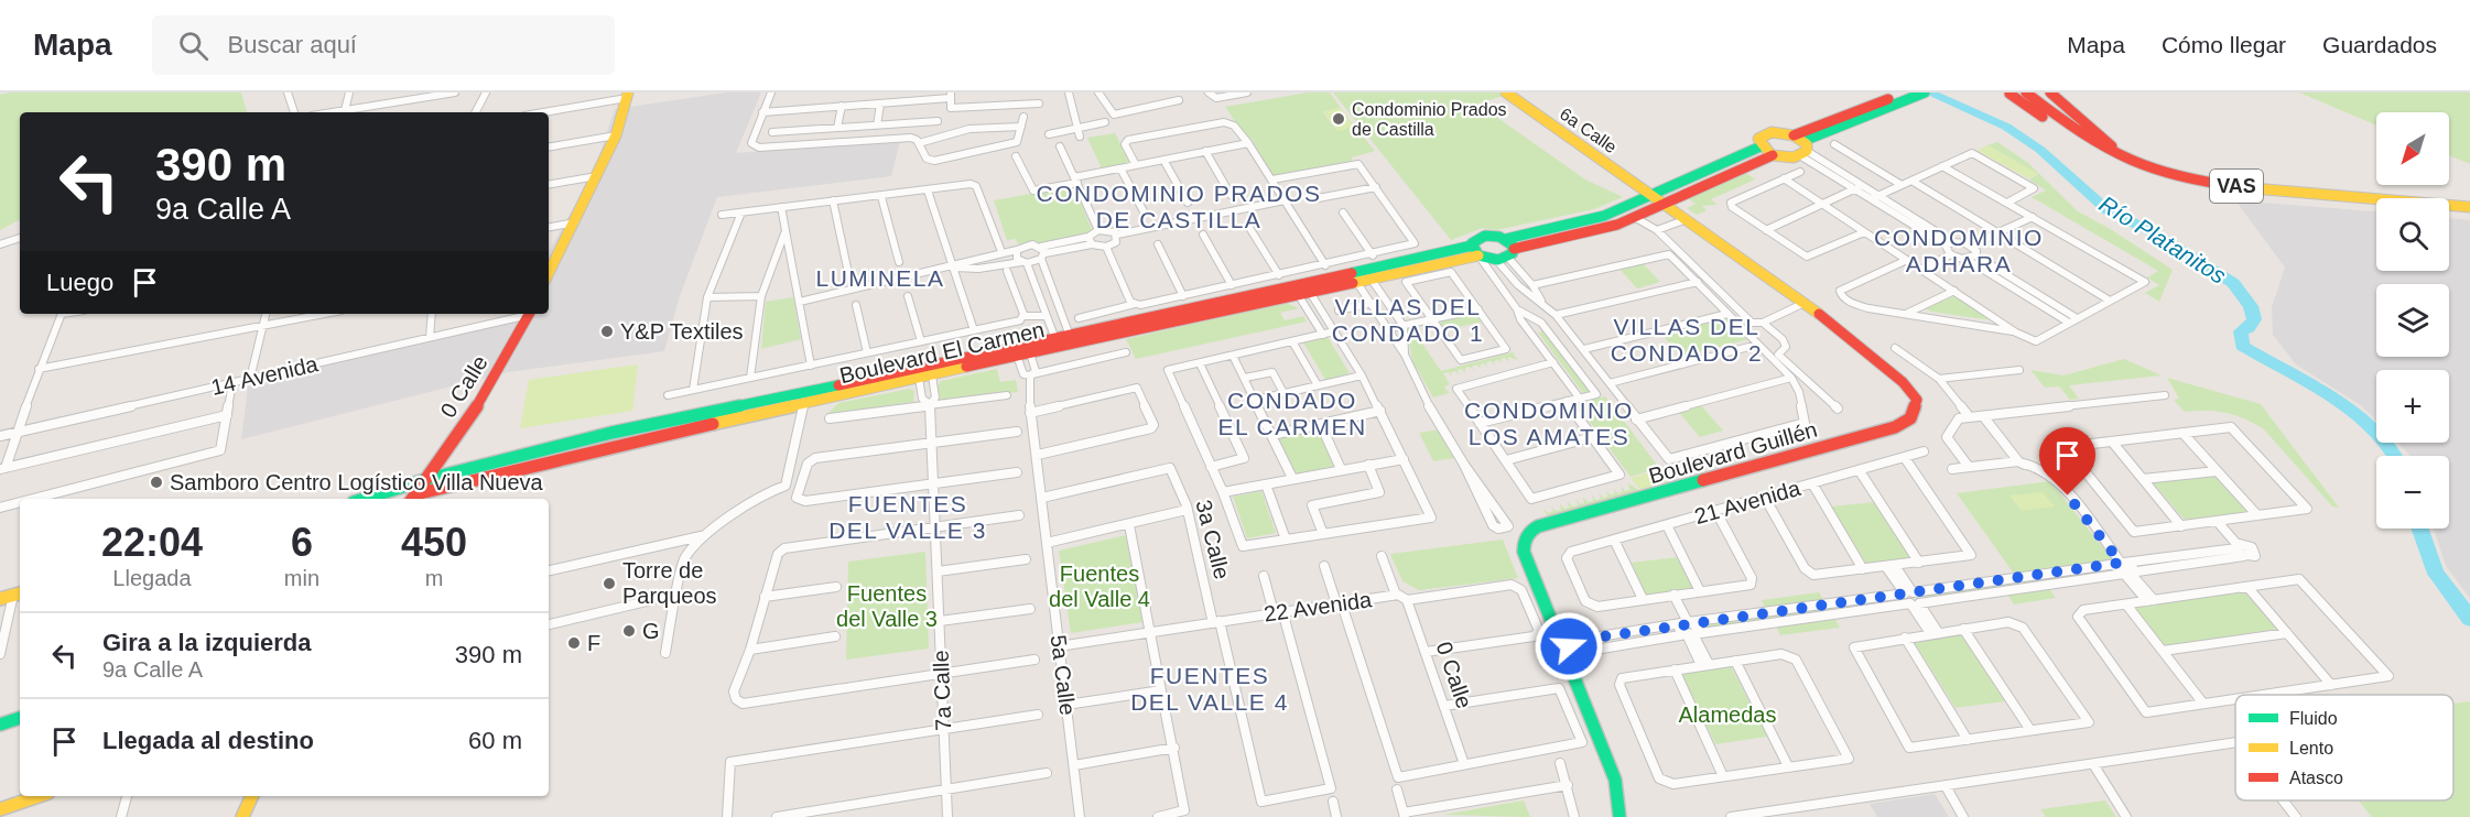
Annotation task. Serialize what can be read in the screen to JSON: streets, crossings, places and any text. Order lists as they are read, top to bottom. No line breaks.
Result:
{"streets":{"main road":["6a Calle","VAS","Boulevard El Carmen","0 Calle","Boulevard Guillén"],"street":["14 Avenida","21 Avenida","3a Calle","22 Avenida","5a Calle","7a Calle"]},"crossings":[["6a Calle","Boulevard El Carmen"],["6a Calle","Boulevard Guillén"],["Boulevard El Carmen","0 Calle"],["Boulevard El Carmen","Boulevard Guillén"],["Boulevard El Carmen","5a Calle"],["0 Calle","22 Avenida"],["3a Calle","22 Avenida"],["3a Calle","5a Calle"],["22 Avenida","5a Calle"]],"districts":["CONDOMINIO PRADOS DE CASTILLA","CONDOMINIO ADHARA","LUMINELA","VILLAS DEL CONDADO 1","VILLAS DEL CONDADO 2","CONDADO EL CARMEN","CONDOMINIO LOS AMATES","FUENTES DEL VALLE 3","FUENTES DEL VALLE 4"],"water":["Río Platanitos"],"parks":["Fuentes del Valle 4","Fuentes del Valle 3","Alamedas"],"places":["Condominio Prados de Castilla","Y&P Textiles","Samboro Centro Logístico Villa Nueva","Torre de Parqueos","G","F"],"legend":["Fluido","Lento","Atasco"],"north":"bottom left","page":{"header":"Mapa","search":"Buscar aquí","nav":["Mapa","Cómo llegar","Guardados"],"map_buttons":["+","−"],"turn":["390 m","9a Calle A"],"then":"Luego","eta":["22:04","Llegada","6","min","450","m"],"list":[{"name":"Gira a la izquierda","note":"9a Calle A","value":"390 m"},{"name":"Llegada al destino","value":"60 m"}]}}
